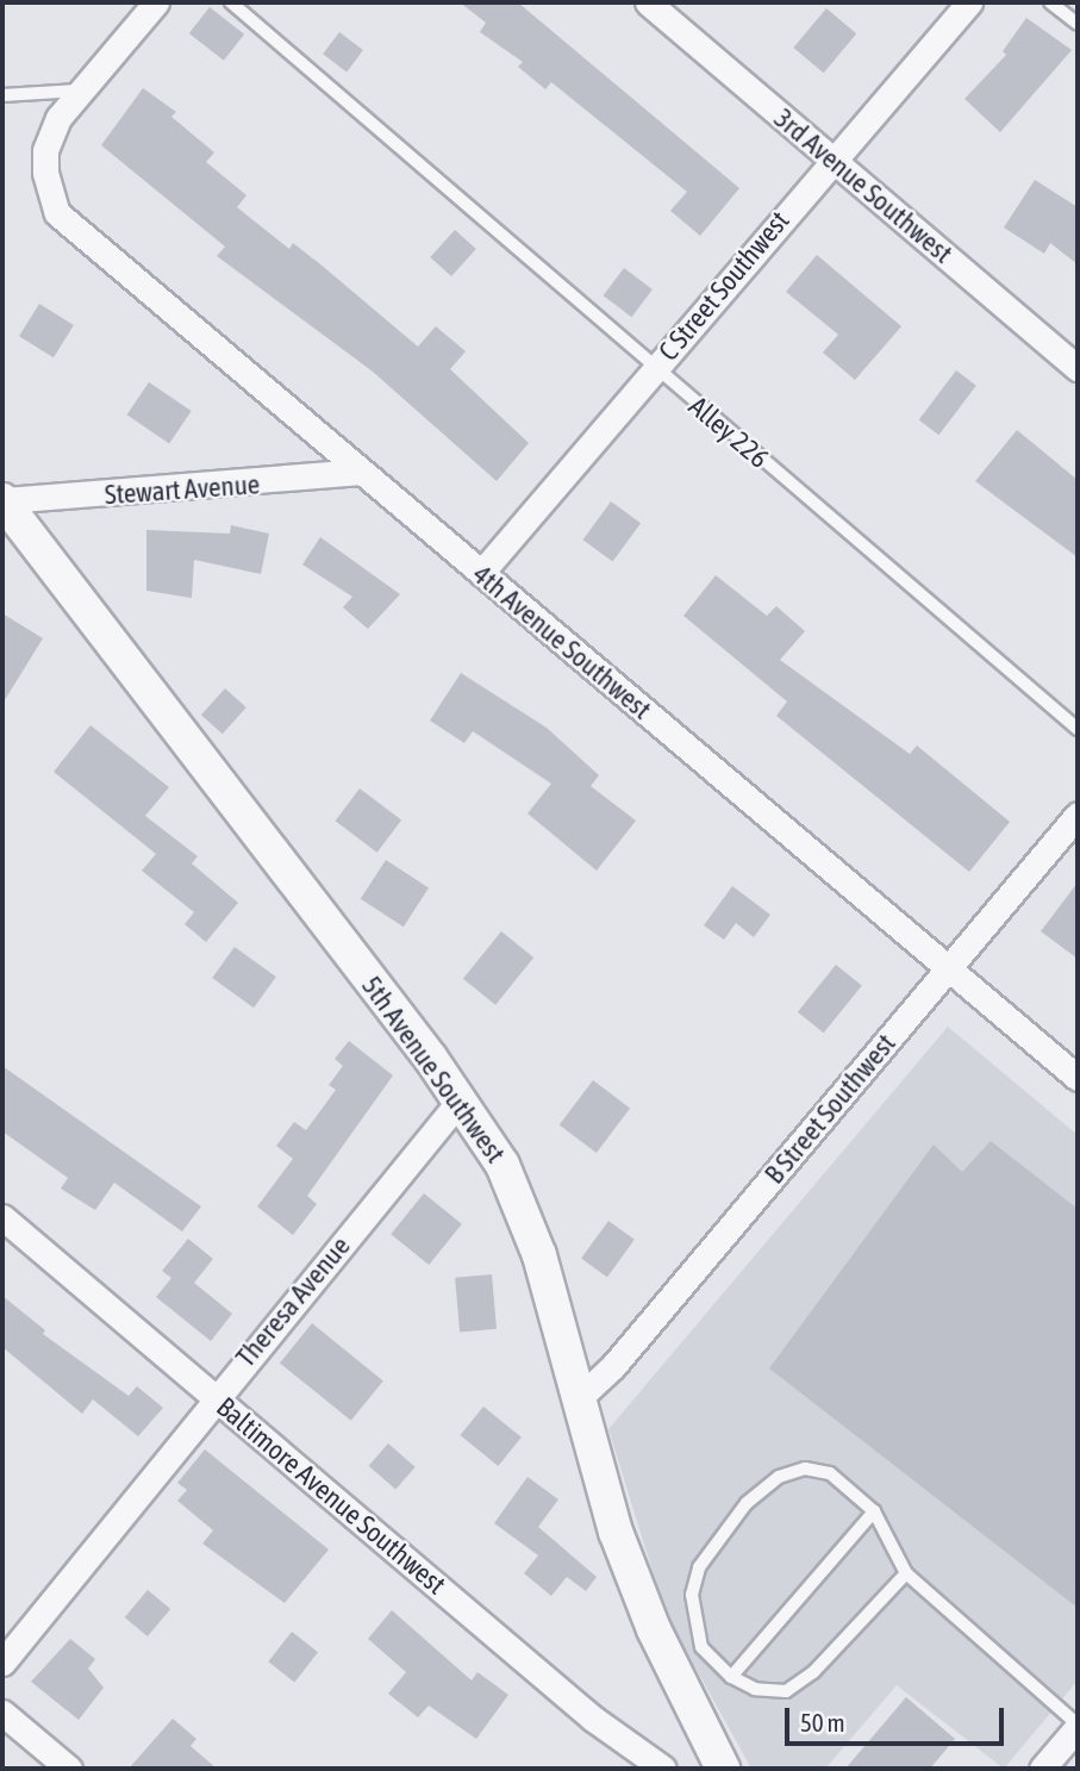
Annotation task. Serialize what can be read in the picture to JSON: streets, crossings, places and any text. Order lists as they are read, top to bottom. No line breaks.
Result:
{"streets":{"street":["3rd Avenue Southwest","C Street Southwest","Stewart Avenue","4th Avenue Southwest","5th Avenue Southwest","B Street Southwest","Theresa Avenue","Baltimore Avenue Southwest"],"lane":["Alley 226"]},"crossings":[["3rd Avenue Southwest","C Street Southwest"],["C Street Southwest","Alley 226"],["C Street Southwest","4th Avenue Southwest"],["Stewart Avenue","4th Avenue Southwest"],["Stewart Avenue","5th Avenue Southwest"],["4th Avenue Southwest","B Street Southwest"],["5th Avenue Southwest","B Street Southwest"],["5th Avenue Southwest","Theresa Avenue"],["Theresa Avenue","Baltimore Avenue Southwest"]],"scale_bar":"50 m"}
